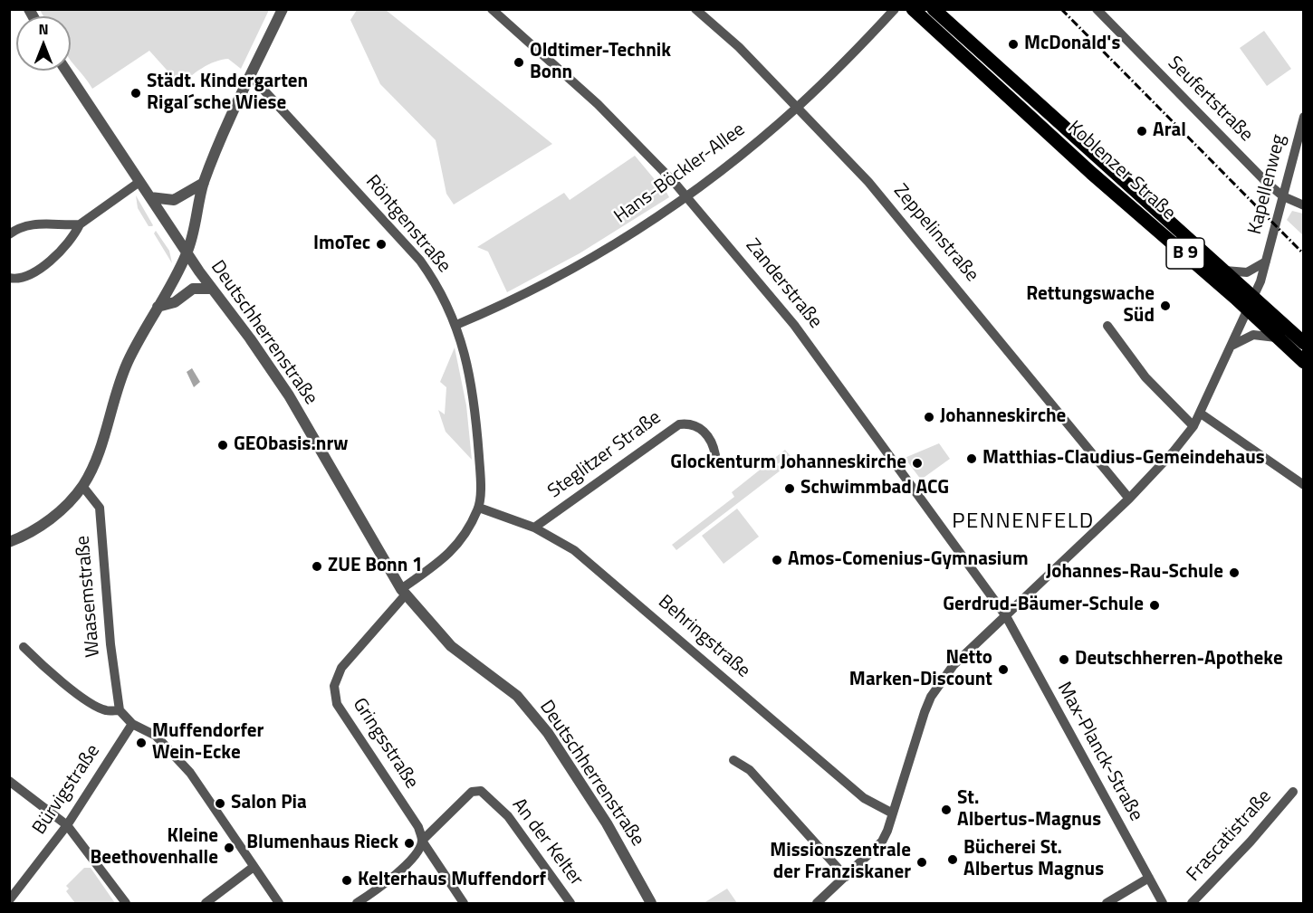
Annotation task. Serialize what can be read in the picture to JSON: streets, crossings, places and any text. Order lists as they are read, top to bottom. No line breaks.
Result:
{"streets":{"main road":["Koblenzer Straße","B 9"],"street":["Seufertstraße","Hans-Böckler-Allee","Kapellenweg","Röntgenstraße","Zeppelinstraße","Zanderstraße","Deutschherrenstraße","Steglitzer Straße","Waasemstraße","Behringstraße","Gringsstraße","Max-Planck-Straße","Bürvigstraße","Frascatistraße","An der Kelter"]},"crossings":[["Seufertstraße","Kapellenweg"],["Koblenzer Straße","Kapellenweg"],["Hans-Böckler-Allee","Röntgenstraße"],["Hans-Böckler-Allee","Zeppelinstraße"],["Hans-Böckler-Allee","Zanderstraße"],["Kapellenweg","Zeppelinstraße"],["Kapellenweg","Zanderstraße"],["Kapellenweg","Behringstraße"],["Kapellenweg","Max-Planck-Straße"],["Röntgenstraße","Deutschherrenstraße"],["Röntgenstraße","Behringstraße"],["Röntgenstraße","Gringsstraße"],["Zanderstraße","Max-Planck-Straße"],["Deutschherrenstraße","Gringsstraße"],["Steglitzer Straße","Behringstraße"],["Gringsstraße","An der Kelter"]],"districts":["PENNENFELD"],"places":["McDonald's","Oldtimer-Technik Bonn","Städt. Kindergarten Rigal´sche Wiese","Aral","ImoTec","Rettungswache Süd","Johanneskirche","GEObasis.nrw","Matthias-Claudius-Gemeindehaus","Glockenturm Johanneskirche","Schwimmbad ACG","Amos-Comenius-Gymnasium","ZUE Bonn 1","Johannes-Rau-Schule","Gerdrud-Bäumer-Schule","Deutschherren-Apotheke","Netto Marken-Discount","Muffendorfer Wein-Ecke","Salon Pia","St. Albertus-Magnus","Blumenhaus Rieck","Kleine Beethovenhalle","Bücherei St. Albertus Magnus","Missionszentrale der Franziskaner","Kelterhaus Muffendorf"],"north":"top"}
